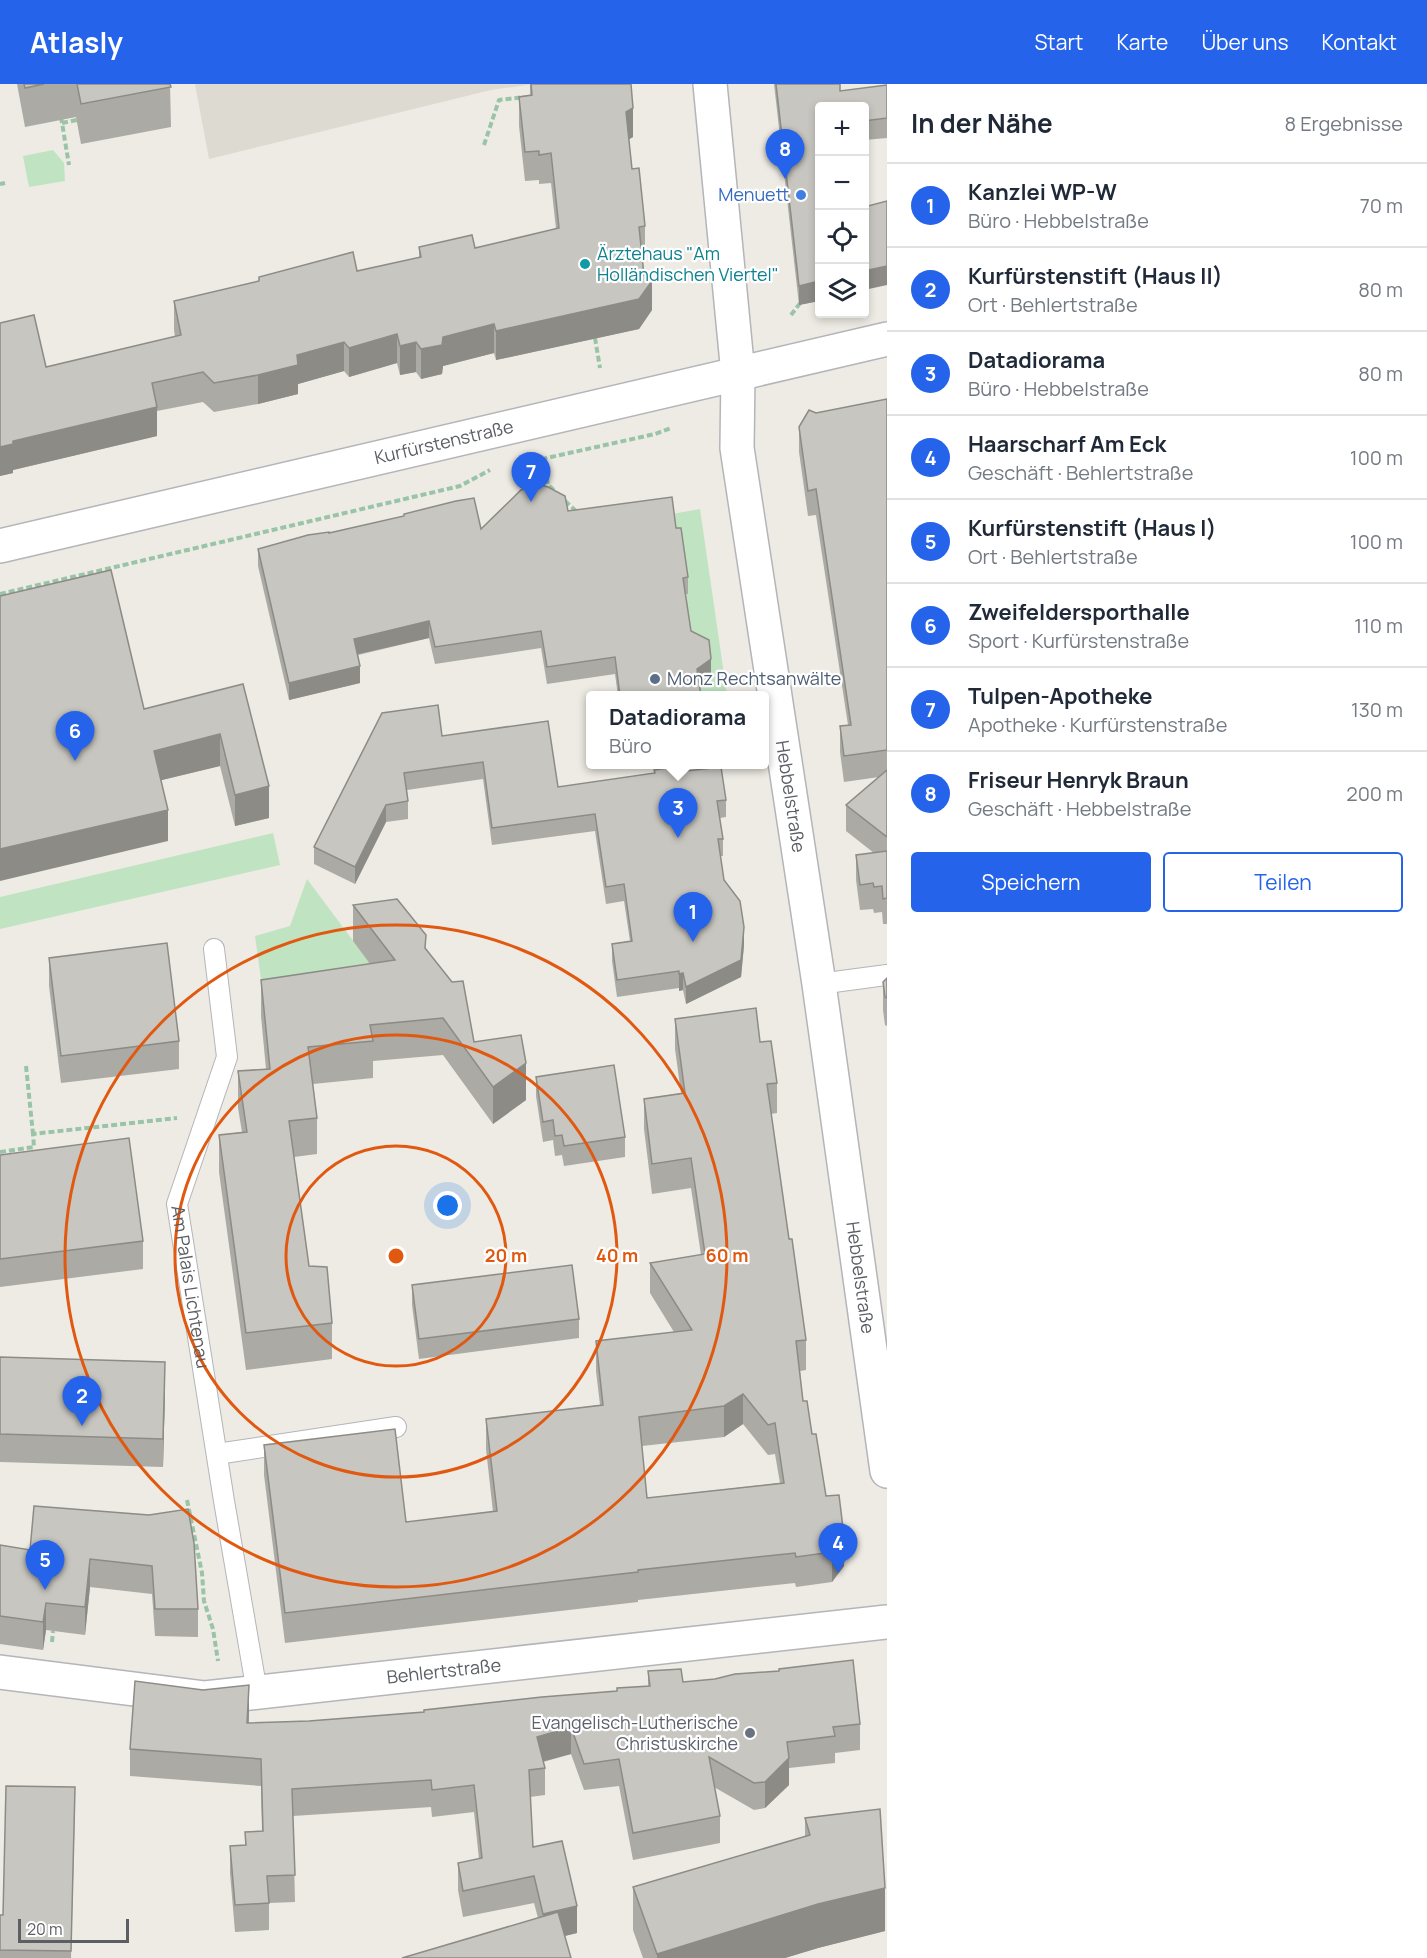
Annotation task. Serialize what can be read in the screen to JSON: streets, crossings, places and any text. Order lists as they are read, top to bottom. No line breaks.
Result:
{"streets":{"street":["Kurfürstenstraße","Hebbelstraße","Behlertstraße"],"lane":["Am Palais Lichtenau"]},"crossings":[["Kurfürstenstraße","Hebbelstraße"],["Am Palais Lichtenau","Behlertstraße"]],"places":["Menuett","Ärztehaus \"Am Holländischen Viertel\"","Monz Rechtsanwälte","Evangelisch-Lutherische Christuskirche"],"scale_bar":"20 m","page":{"header":"Atlasly","nav":["Start","Karte","Über uns","Kontakt"],"heading":["In der Nähe","8 Ergebnisse"],"map_buttons":["+","−"],"pins":["8","7","6","3","1","2","4","5"],"list":[{"mark":"1","name":"Kanzlei WP-W","note":"Büro · Hebbelstraße","value":"70 m"},{"mark":"2","name":"Kurfürstenstift (Haus II)","note":"Ort · Behlertstraße","value":"80 m"},{"mark":"3","name":"Datadiorama","note":"Büro · Hebbelstraße","value":"80 m"},{"mark":"4","name":"Haarscharf Am Eck","note":"Geschäft · Behlertstraße","value":"100 m"},{"mark":"5","name":"Kurfürstenstift (Haus I)","note":"Ort · Behlertstraße","value":"100 m"},{"mark":"6","name":"Zweifeldersporthalle","note":"Sport · Kurfürstenstraße","value":"110 m"},{"mark":"7","name":"Tulpen-Apotheke","note":"Apotheke · Kurfürstenstraße","value":"130 m"},{"mark":"8","name":"Friseur Henryk Braun","note":"Geschäft · Hebbelstraße","value":"200 m"}],"popup":["Datadiorama","Büro"],"buttons":["Speichern","Teilen"],"scale":"20 m"},"rings":["20 m","40 m","60 m"]}
